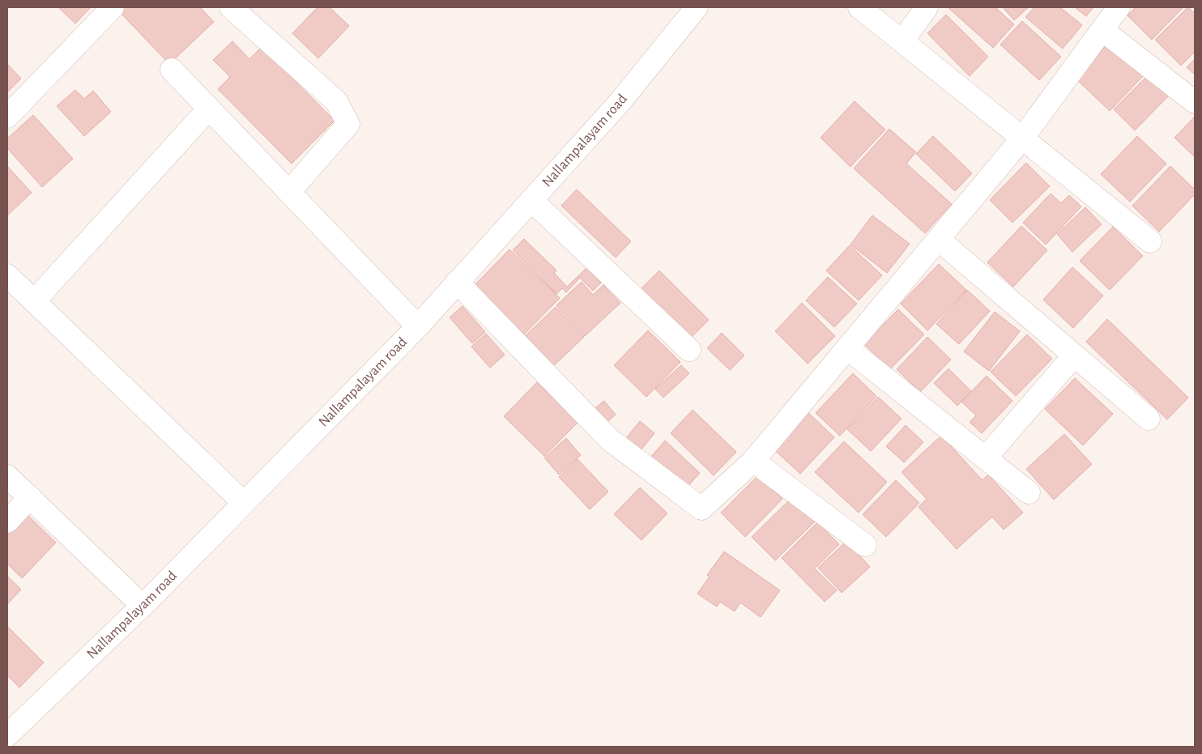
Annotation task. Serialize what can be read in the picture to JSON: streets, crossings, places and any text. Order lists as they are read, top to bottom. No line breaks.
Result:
{"streets":{"street":["Nallampalayam road"]}}
